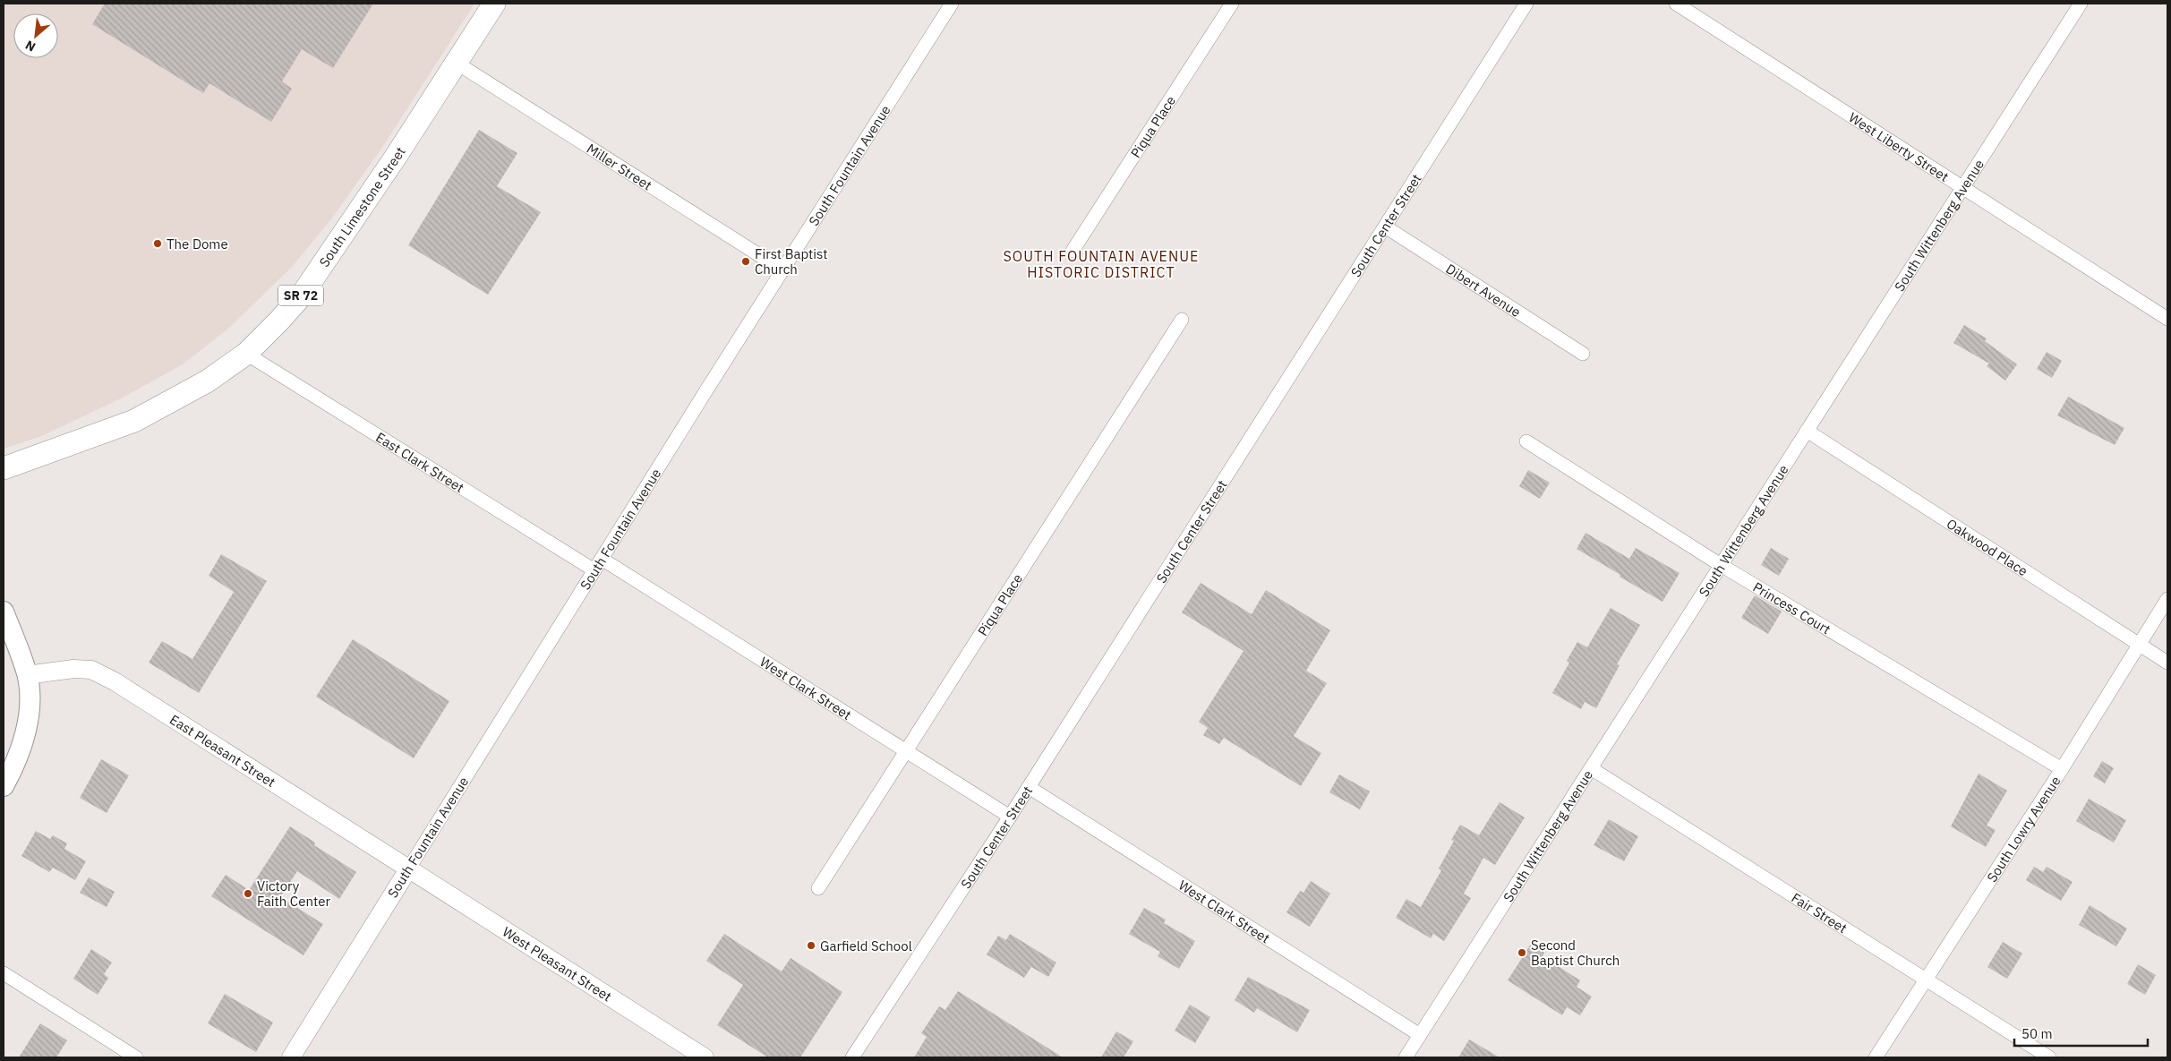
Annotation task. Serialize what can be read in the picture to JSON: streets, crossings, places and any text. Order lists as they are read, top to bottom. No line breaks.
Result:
{"streets":{"main road":["South Limestone Street","SR 72"],"street":["Piqua Place","West Liberty Street","Miller Street","South Fountain Avenue","South Wittenberg Avenue","South Center Street","Dibert Avenue","East Clark Street","Oakwood Place","Princess Court","West Clark Street","East Pleasant Street","South Lowry Avenue","Fair Street","West Pleasant Street"]},"crossings":[["Piqua Place","West Clark Street"],["West Liberty Street","South Wittenberg Avenue"],["Miller Street","South Fountain Avenue"],["Miller Street","South Limestone Street"],["South Fountain Avenue","East Clark Street"],["South Fountain Avenue","West Clark Street"],["South Fountain Avenue","East Pleasant Street"],["South Fountain Avenue","West Pleasant Street"],["South Limestone Street","East Clark Street"],["South Wittenberg Avenue","Oakwood Place"],["South Wittenberg Avenue","Princess Court"],["South Wittenberg Avenue","West Clark Street"],["South Wittenberg Avenue","Fair Street"],["South Center Street","Dibert Avenue"],["South Center Street","West Clark Street"],["Oakwood Place","South Lowry Avenue"],["Princess Court","South Lowry Avenue"],["East Pleasant Street","West Pleasant Street"],["South Lowry Avenue","Fair Street"]],"districts":["SOUTH FOUNTAIN AVENUE HISTORIC DISTRICT"],"places":["The Dome","First Baptist Church","Victory Faith Center","Garfield School","Second Baptist Church"],"scale_bar":"50 m","north":"bottom left"}
